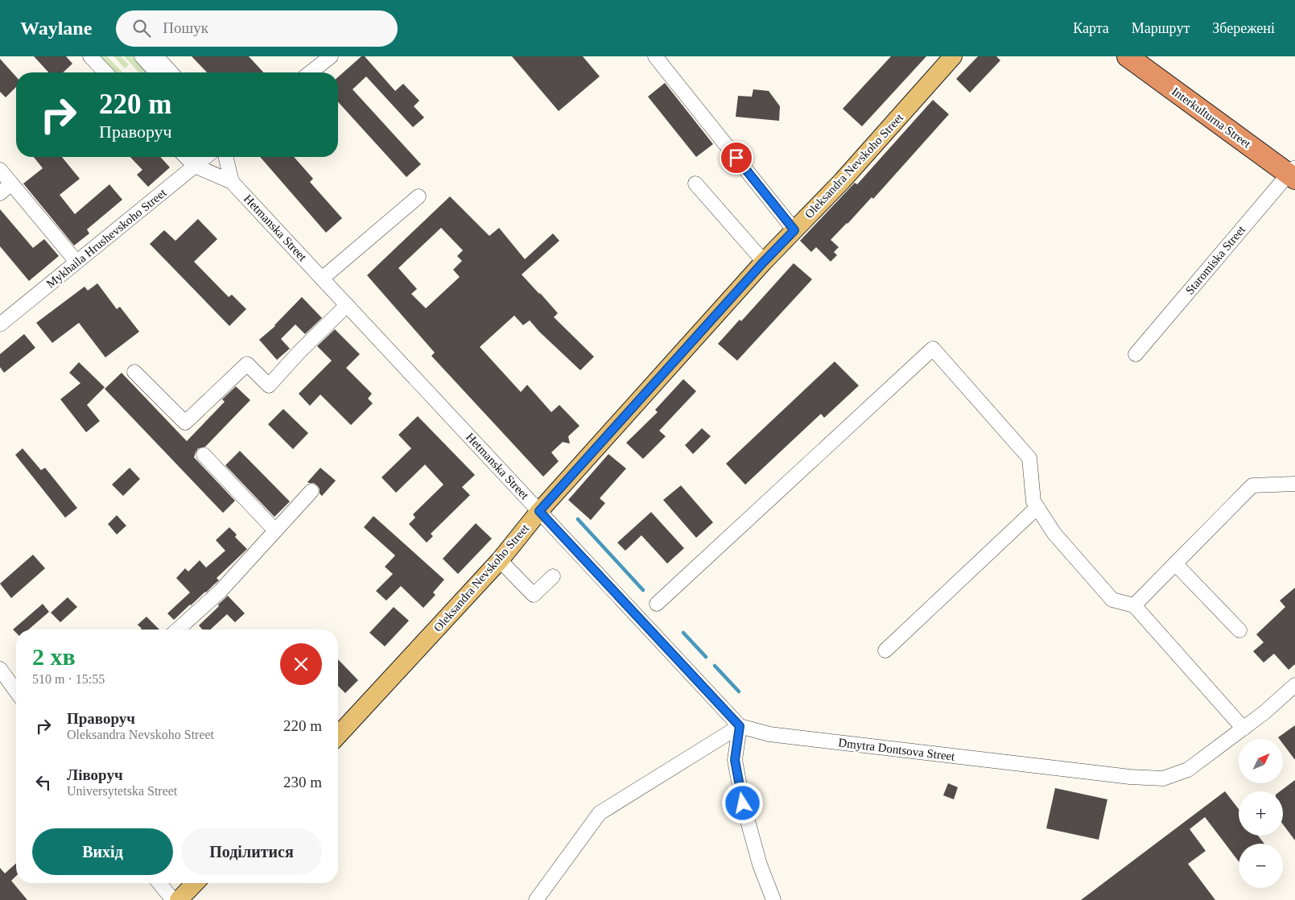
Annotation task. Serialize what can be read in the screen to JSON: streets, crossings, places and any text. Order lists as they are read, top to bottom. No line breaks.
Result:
{"streets":{"highway":["Interkulturna Street"],"main road":["Oleksandra Nevskoho Street"],"street":["Hetmanska Street","Mykhaila Hrushevskoho Street","Staromiska Street","Dmytra Dontsova Street"]},"crossings":[["Interkulturna Street","Staromiska Street"],["Oleksandra Nevskoho Street","Hetmanska Street"],["Hetmanska Street","Mykhaila Hrushevskoho Street"],["Hetmanska Street","Dmytra Dontsova Street"]],"north":"top right","page":{"header":"Waylane","search":"Пошук","nav":["Карта","Маршрут","Збережені"],"turn":["220 m","Праворуч"],"heading":["2 хв","510 m · 15:55"],"list":[{"name":"Праворуч","note":"Oleksandra Nevskoho Street","value":"220 m"},{"name":"Ліворуч","note":"Universytetska Street","value":"230 m"}],"map_buttons":["+","−"],"buttons":["Вихід","Поділитися"]}}
